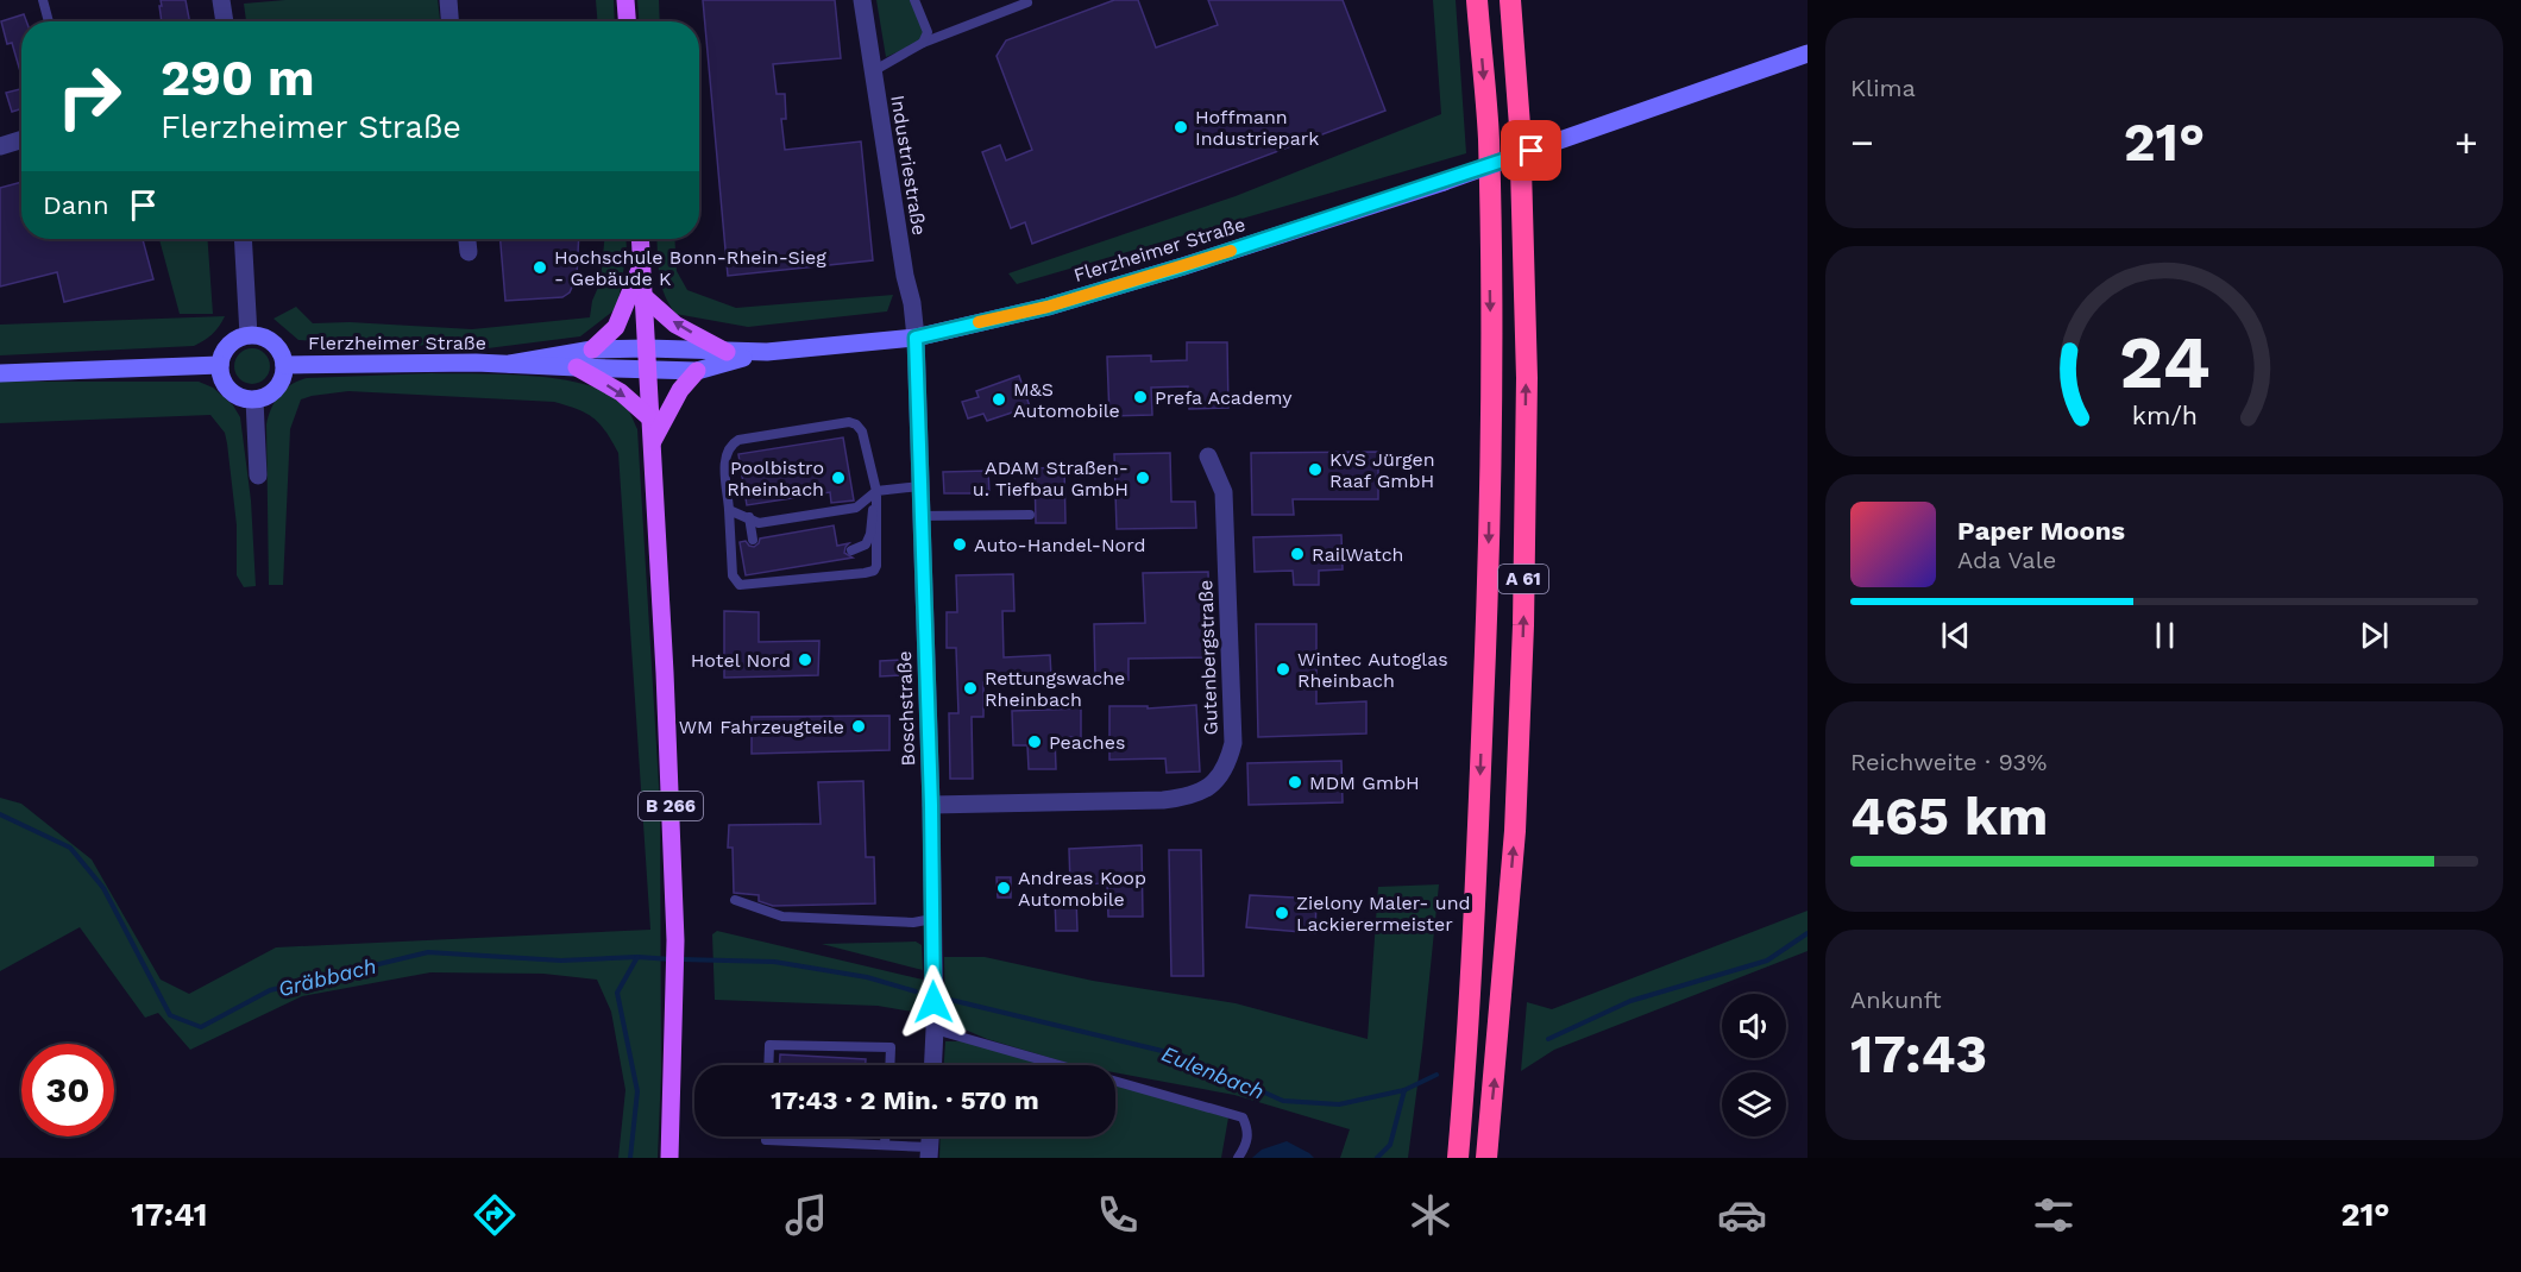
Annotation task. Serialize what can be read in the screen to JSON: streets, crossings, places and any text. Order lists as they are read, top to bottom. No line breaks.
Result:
{"streets":{"highway":["A 61"],"main road":["Flerzheimer Straße","B 266"],"street":["Industriestraße","Gutenbergstraße","Boschstraße"]},"crossings":[["Industriestraße","Flerzheimer Straße"],["Industriestraße","Boschstraße"],["Flerzheimer Straße","Boschstraße"],["Flerzheimer Straße","B 266"],["Gutenbergstraße","Boschstraße"]],"water":["Gräbbach","Eulenbach"],"places":["Hoffmann Industriepark","Hochschule Bonn-Rhein-Sieg - Gebäude K","Prefa Academy","M&S Automobile","KVS Jürgen Raaf GmbH","Poolbistro Rheinbach","ADAM Straßen- u. Tiefbau GmbH","Auto-Handel-Nord","RailWatch","Hotel Nord","Wintec Autoglas Rheinbach","Rettungswache Rheinbach","WM Fahrzeugteile","Peaches","MDM GmbH","Andreas Koop Automobile","Zielony Maler- und Lackierermeister"],"page":{"tile":["Klima",["Reichweite · 93%","465 km"],["Ankunft","17:43"]],"turn":["290 m","Flerzheimer Straße"],"heat":["−","21°","+"],"then":"Dann","song":["Paper Moons","Ada Vale"],"limit":"30","trip":"17:43 · 2 Min. · 570 m","tabs":["17:41","21°"],"gauge":["24","km/h"]}}
